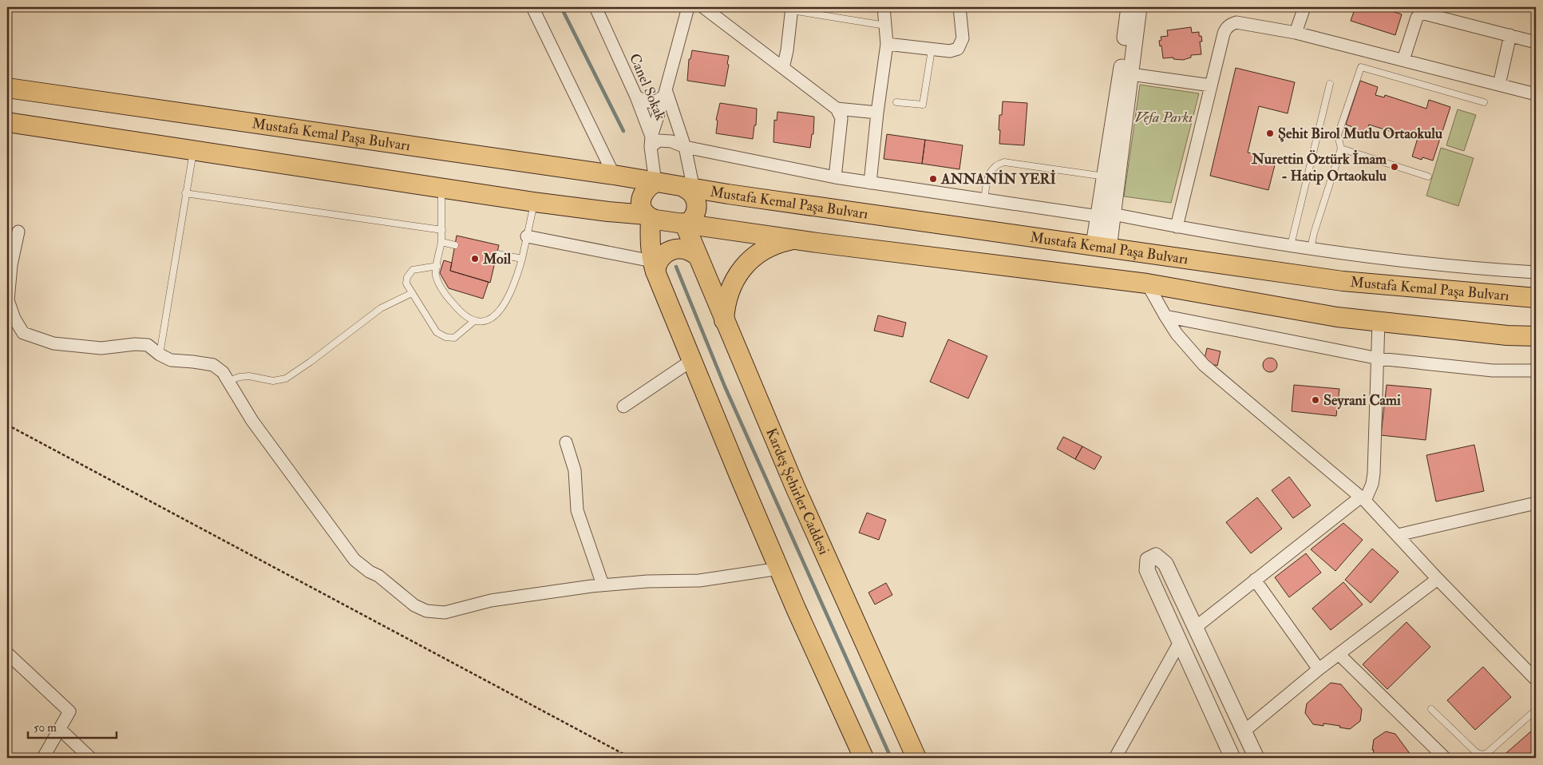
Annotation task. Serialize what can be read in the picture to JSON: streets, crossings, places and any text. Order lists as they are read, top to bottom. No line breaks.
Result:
{"streets":{"main road":["Mustafa Kemal Paşa Bulvarı","Kardeş Şehirler Caddesi"],"street":["Canel Sokak"]},"crossings":[["Canel Sokak","Mustafa Kemal Paşa Bulvarı"],["Canel Sokak","Kardeş Şehirler Caddesi"],["Mustafa Kemal Paşa Bulvarı","Kardeş Şehirler Caddesi"]],"parks":["Vefa Parkı"],"places":["Şehit Birol Mutlu Ortaokulu","Nurettin Öztürk İmam - Hatip Ortaokulu","ANNANİN YERİ","Moil","Seyrani Cami"],"scale_bar":"50 m"}
